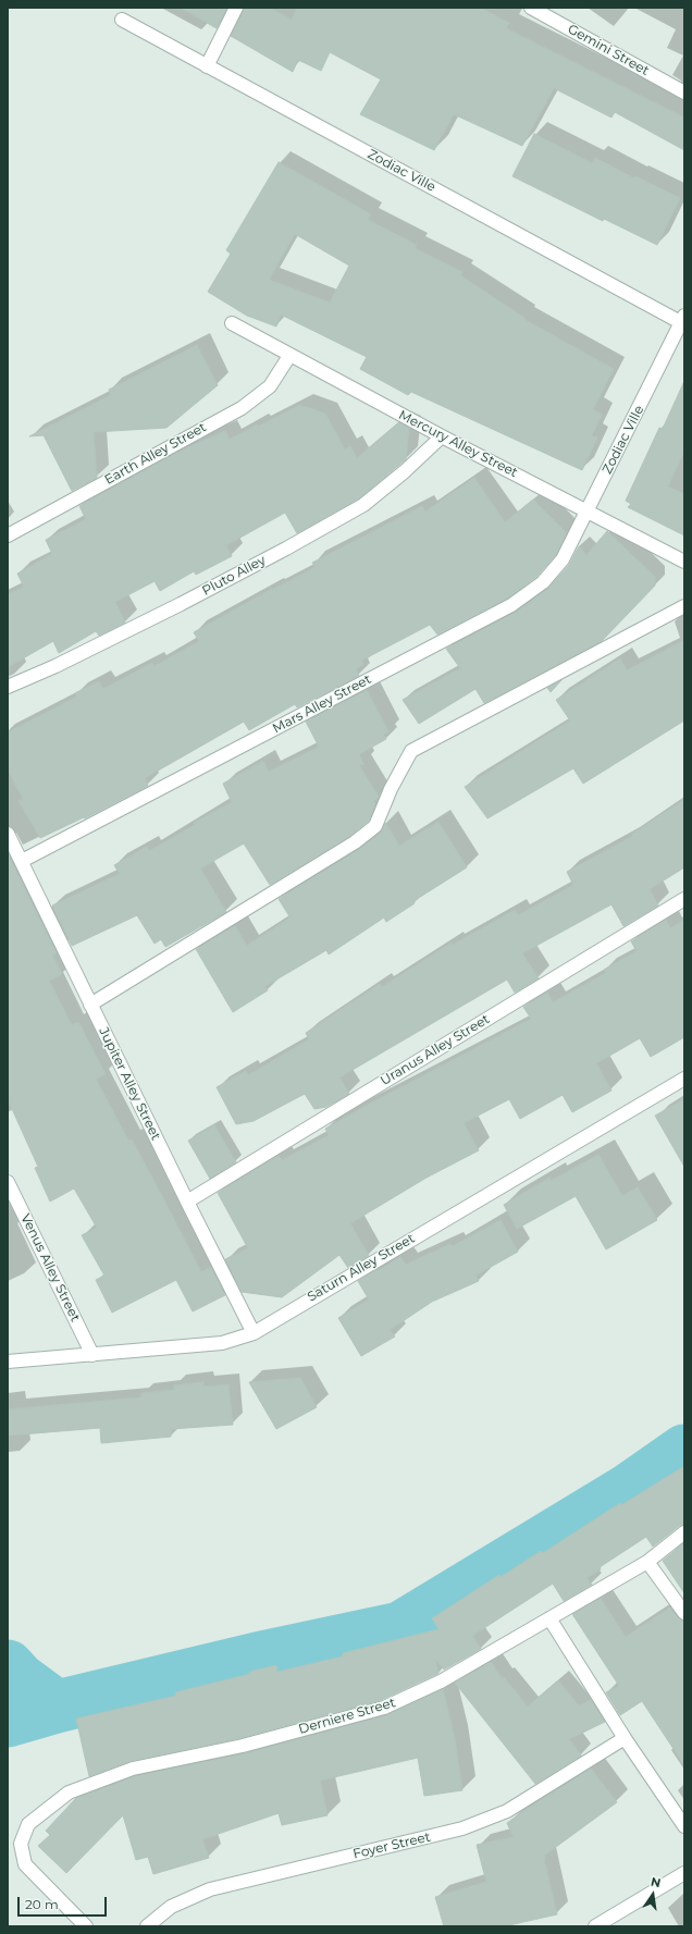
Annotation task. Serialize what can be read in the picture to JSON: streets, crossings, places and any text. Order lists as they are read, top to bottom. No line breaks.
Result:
{"streets":{"street":["Gemini Street","Zodiac Ville","Mercury Alley Street","Earth Alley Street","Pluto Alley","Mars Alley Street","Uranus Alley Street","Jupiter Alley Street","Venus Alley Street","Saturn Alley Street","Derniere Street","Foyer Street"]},"crossings":[["Zodiac Ville","Mercury Alley Street"],["Zodiac Ville","Mars Alley Street"],["Mercury Alley Street","Earth Alley Street"],["Mercury Alley Street","Pluto Alley"],["Mercury Alley Street","Mars Alley Street"],["Mars Alley Street","Jupiter Alley Street"],["Uranus Alley Street","Jupiter Alley Street"],["Jupiter Alley Street","Saturn Alley Street"],["Venus Alley Street","Saturn Alley Street"]],"scale_bar":"20 m","north":"top"}
